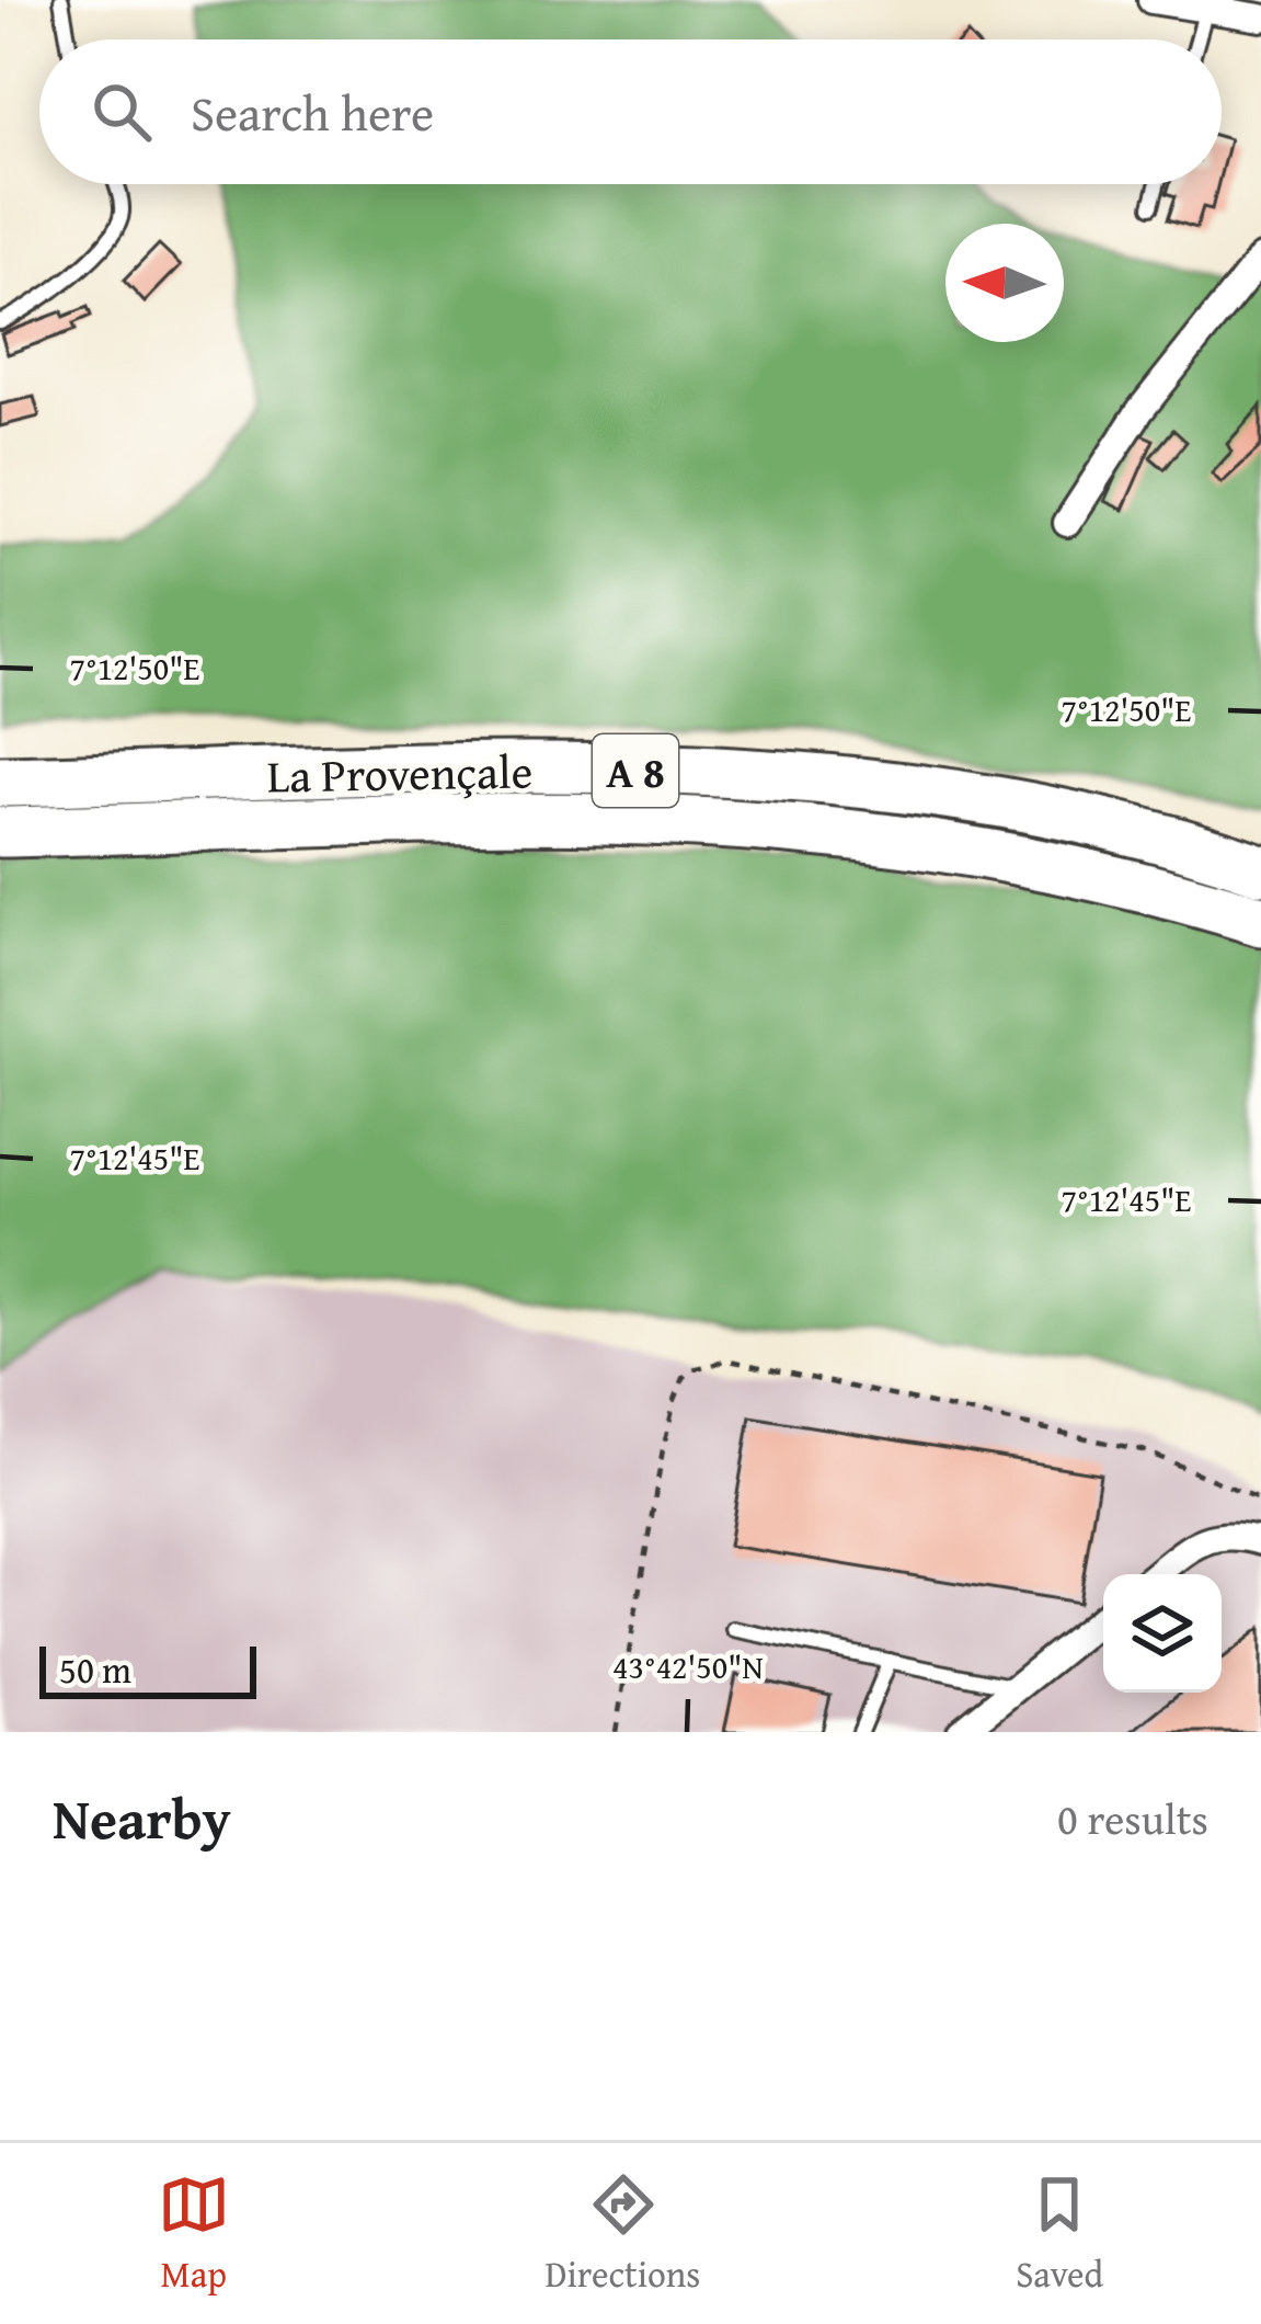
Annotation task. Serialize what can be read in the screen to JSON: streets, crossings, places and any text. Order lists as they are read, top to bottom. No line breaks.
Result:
{"streets":{"highway":["A 8","La Provençale"]},"scale_bar":"50 m","north":"left","page":{"search":"Search here","scale":"50 m","heading":["Nearby","0 results"],"nav":["Map","Directions","Saved"]},"coordinates":["7°12'50\"E","7°12'45\"E","43°42'50\"N"]}
